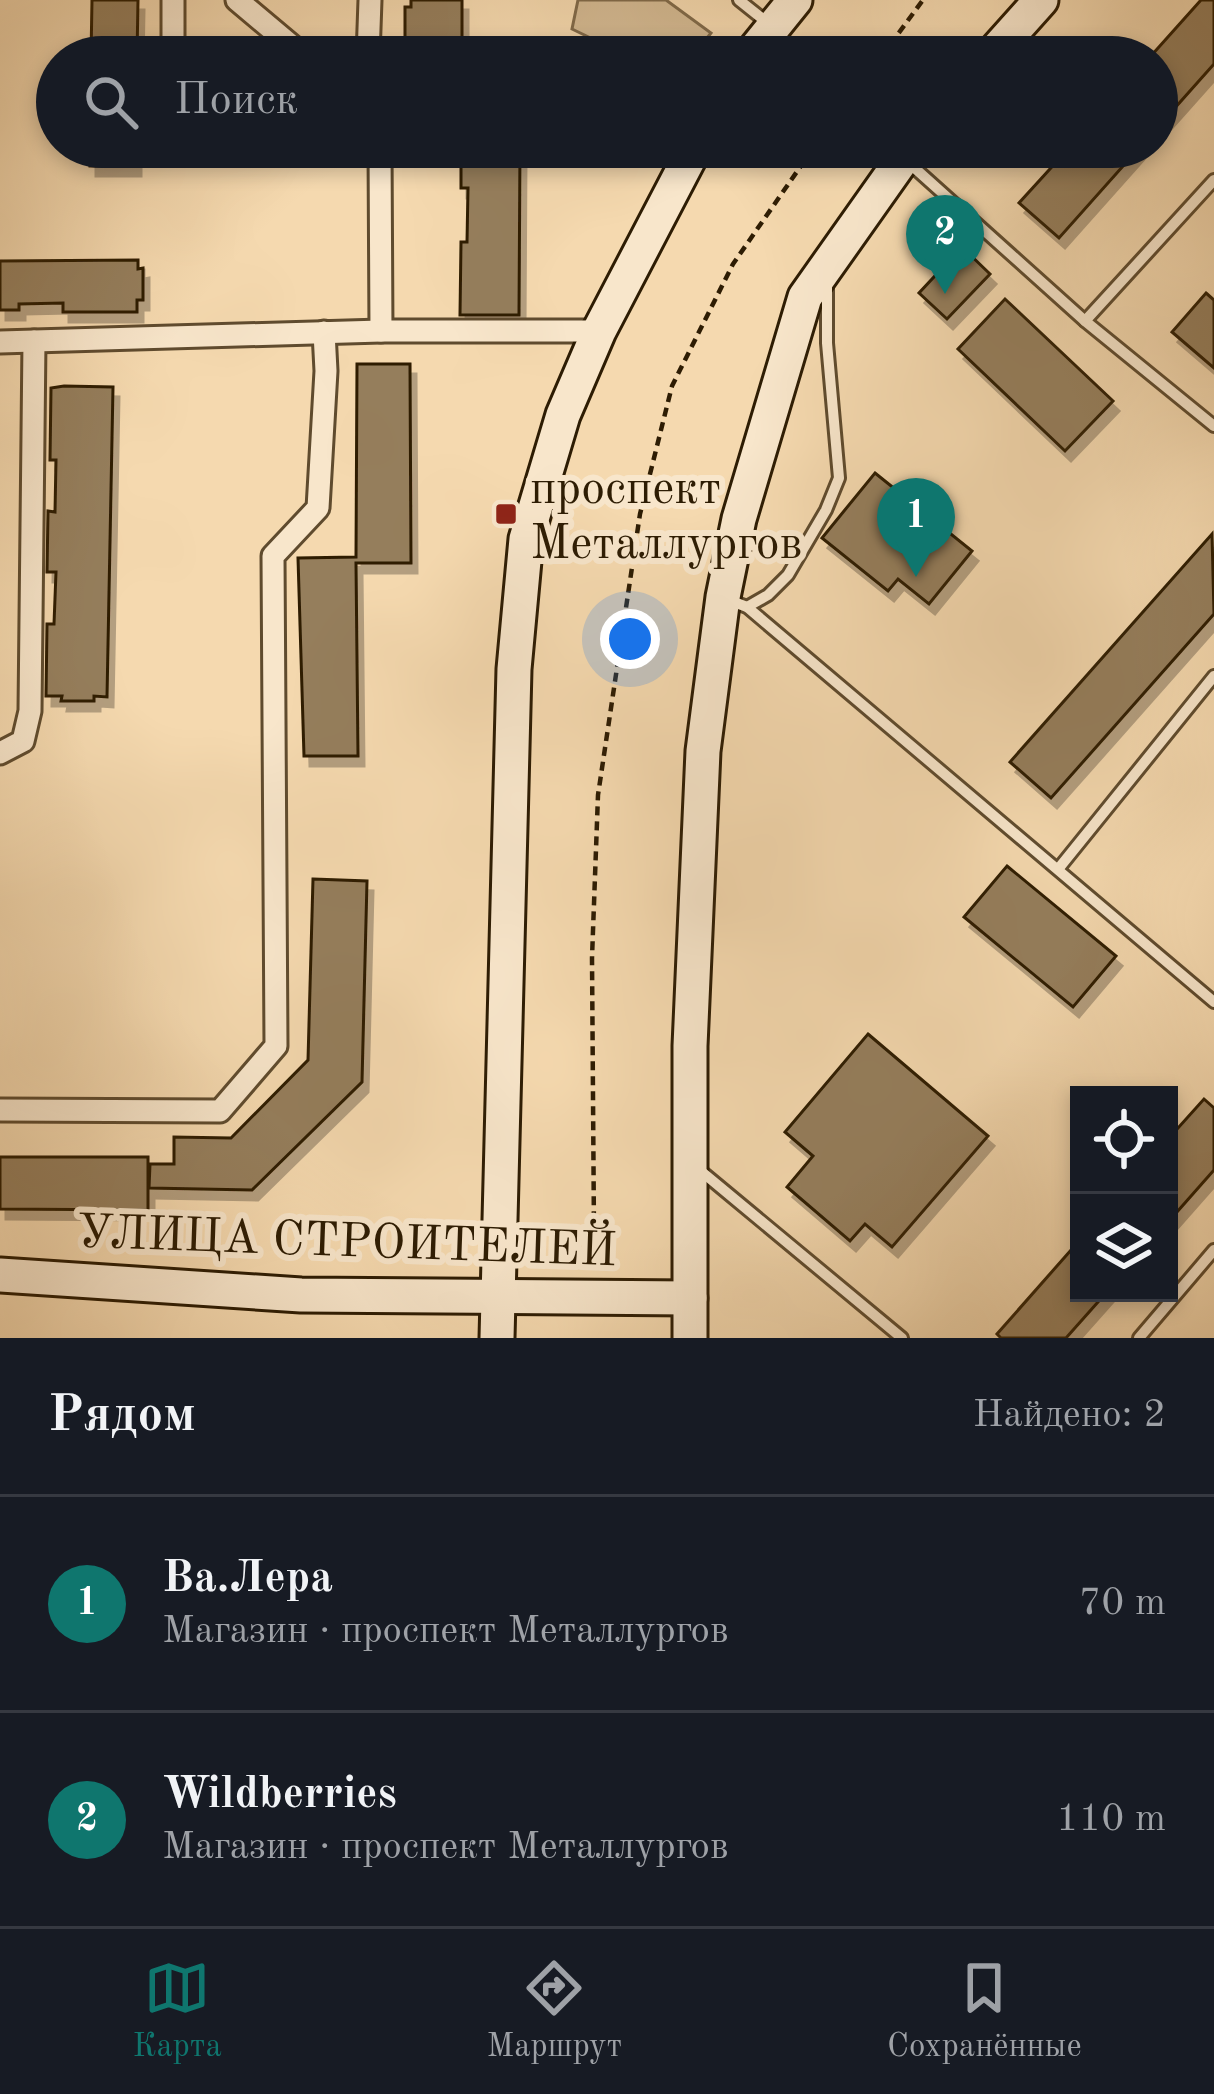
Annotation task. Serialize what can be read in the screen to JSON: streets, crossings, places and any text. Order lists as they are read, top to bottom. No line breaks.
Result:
{"streets":{"street":["УЛИЦА СТРОИТЕЛЕЙ"]},"places":{"transit":["проспект Металлургов"]},"page":{"search":"Поиск","pins":["2","1"],"heading":["Рядом","Найдено: 2"],"list":[{"mark":"1","name":"Ва.Лера","note":"Магазин · проспект Металлургов","value":"70 m"},{"mark":"2","name":"Wildberries","note":"Магазин · проспект Металлургов","value":"110 m"}],"nav":["Карта","Маршрут","Сохранённые"]}}
